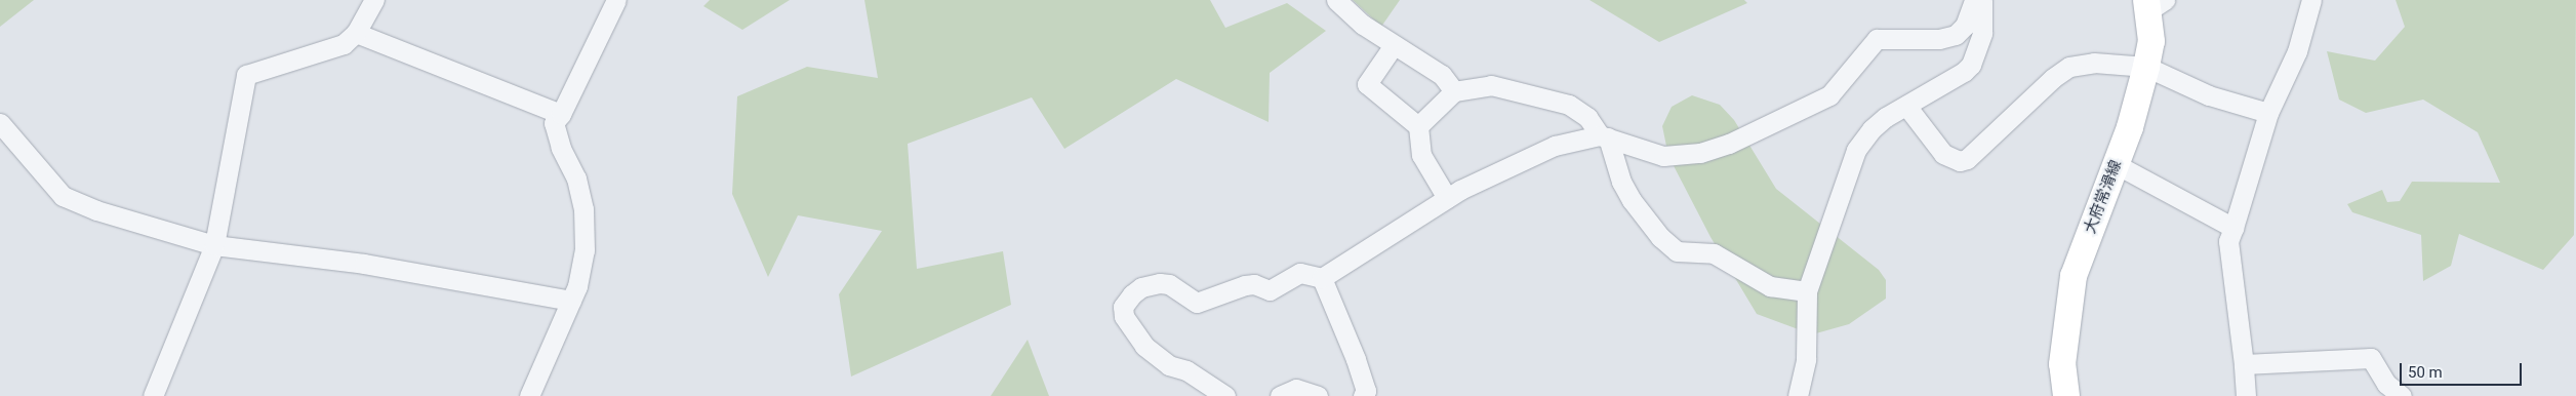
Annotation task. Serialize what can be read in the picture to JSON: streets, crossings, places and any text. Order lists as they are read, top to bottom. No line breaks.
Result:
{"streets":{"main road":["大府常滑線"]},"scale_bar":"50 m"}
